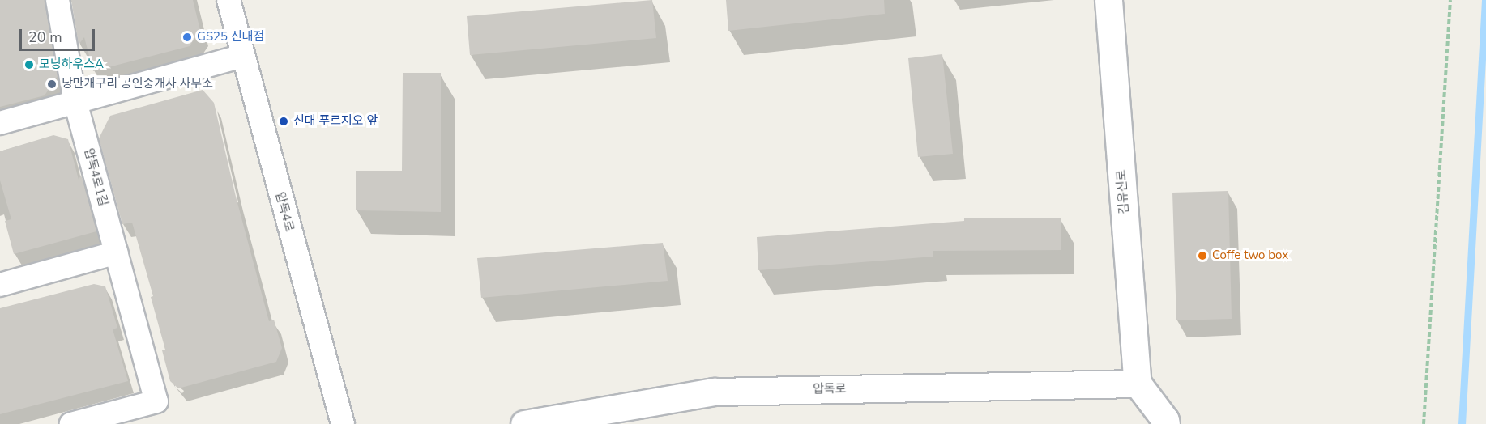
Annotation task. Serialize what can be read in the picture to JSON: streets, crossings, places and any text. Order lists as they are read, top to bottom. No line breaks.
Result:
{"streets":{"street":["압독4로1길","김유신로","압독4로","압독로"]},"crossings":[["김유신로","압독로"]],"places":["GS25 신대점","모닝하우스A","낭만개구리 공인중개사 사무소","신대 푸르지오 앞","Coffe two box"],"scale_bar":"20 m"}
